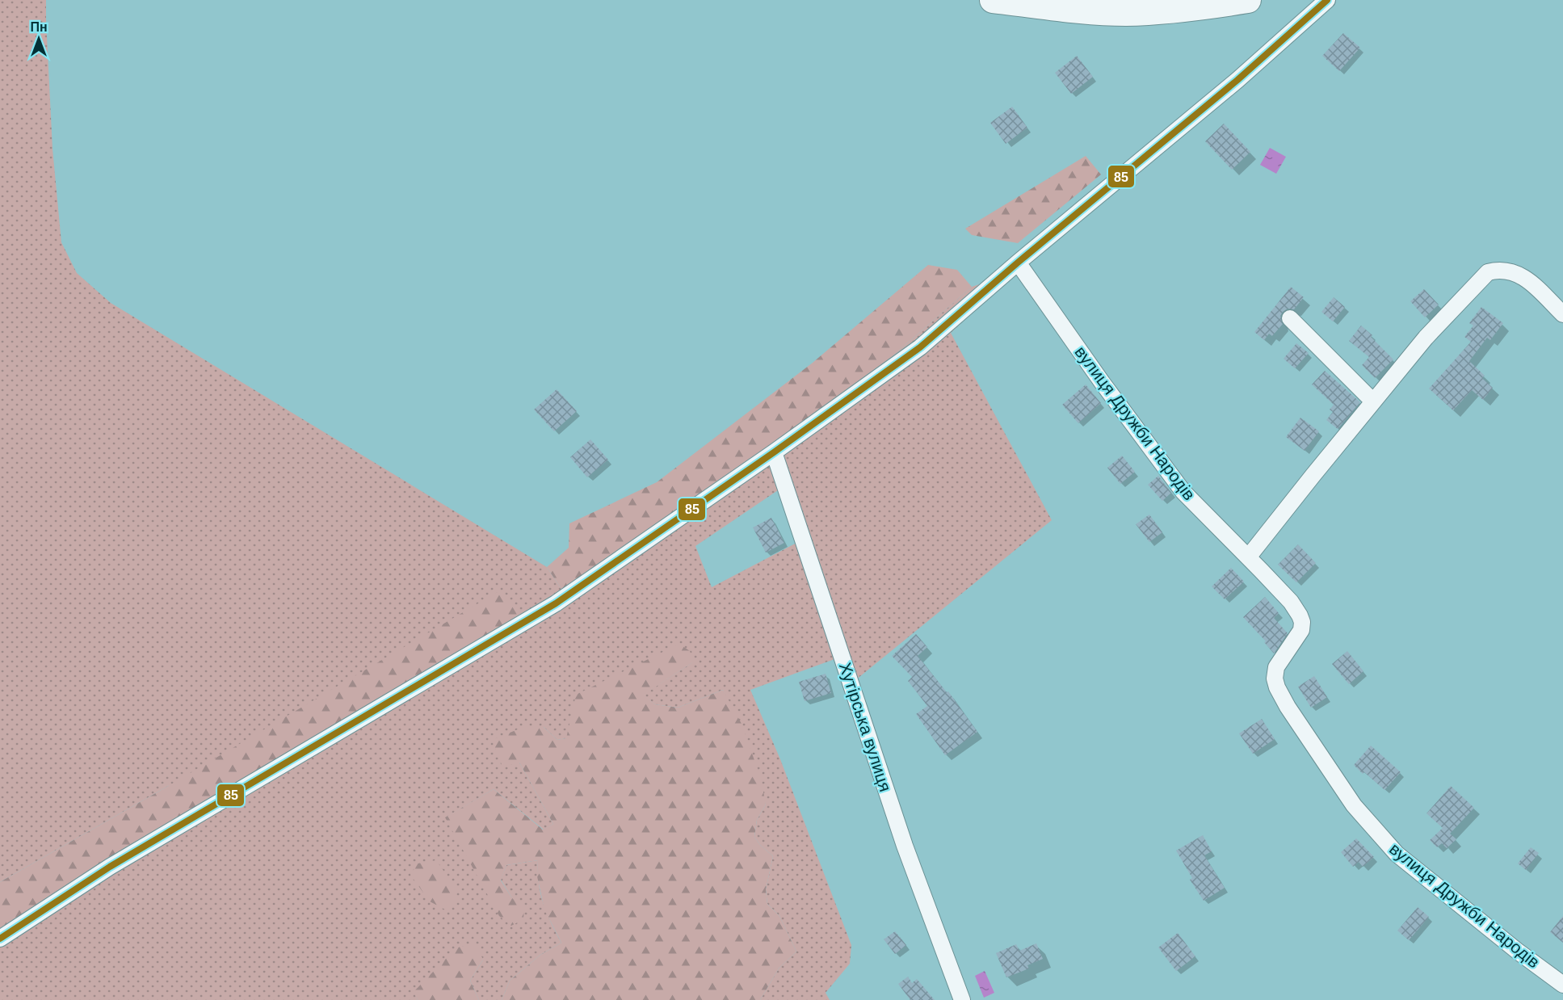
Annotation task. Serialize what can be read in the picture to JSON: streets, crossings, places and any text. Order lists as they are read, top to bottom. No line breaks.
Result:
{"streets":{"street":["вулиця Дружби Народів","Хутірська вулиця"]},"lines":["transit line 85"],"north":"top"}
